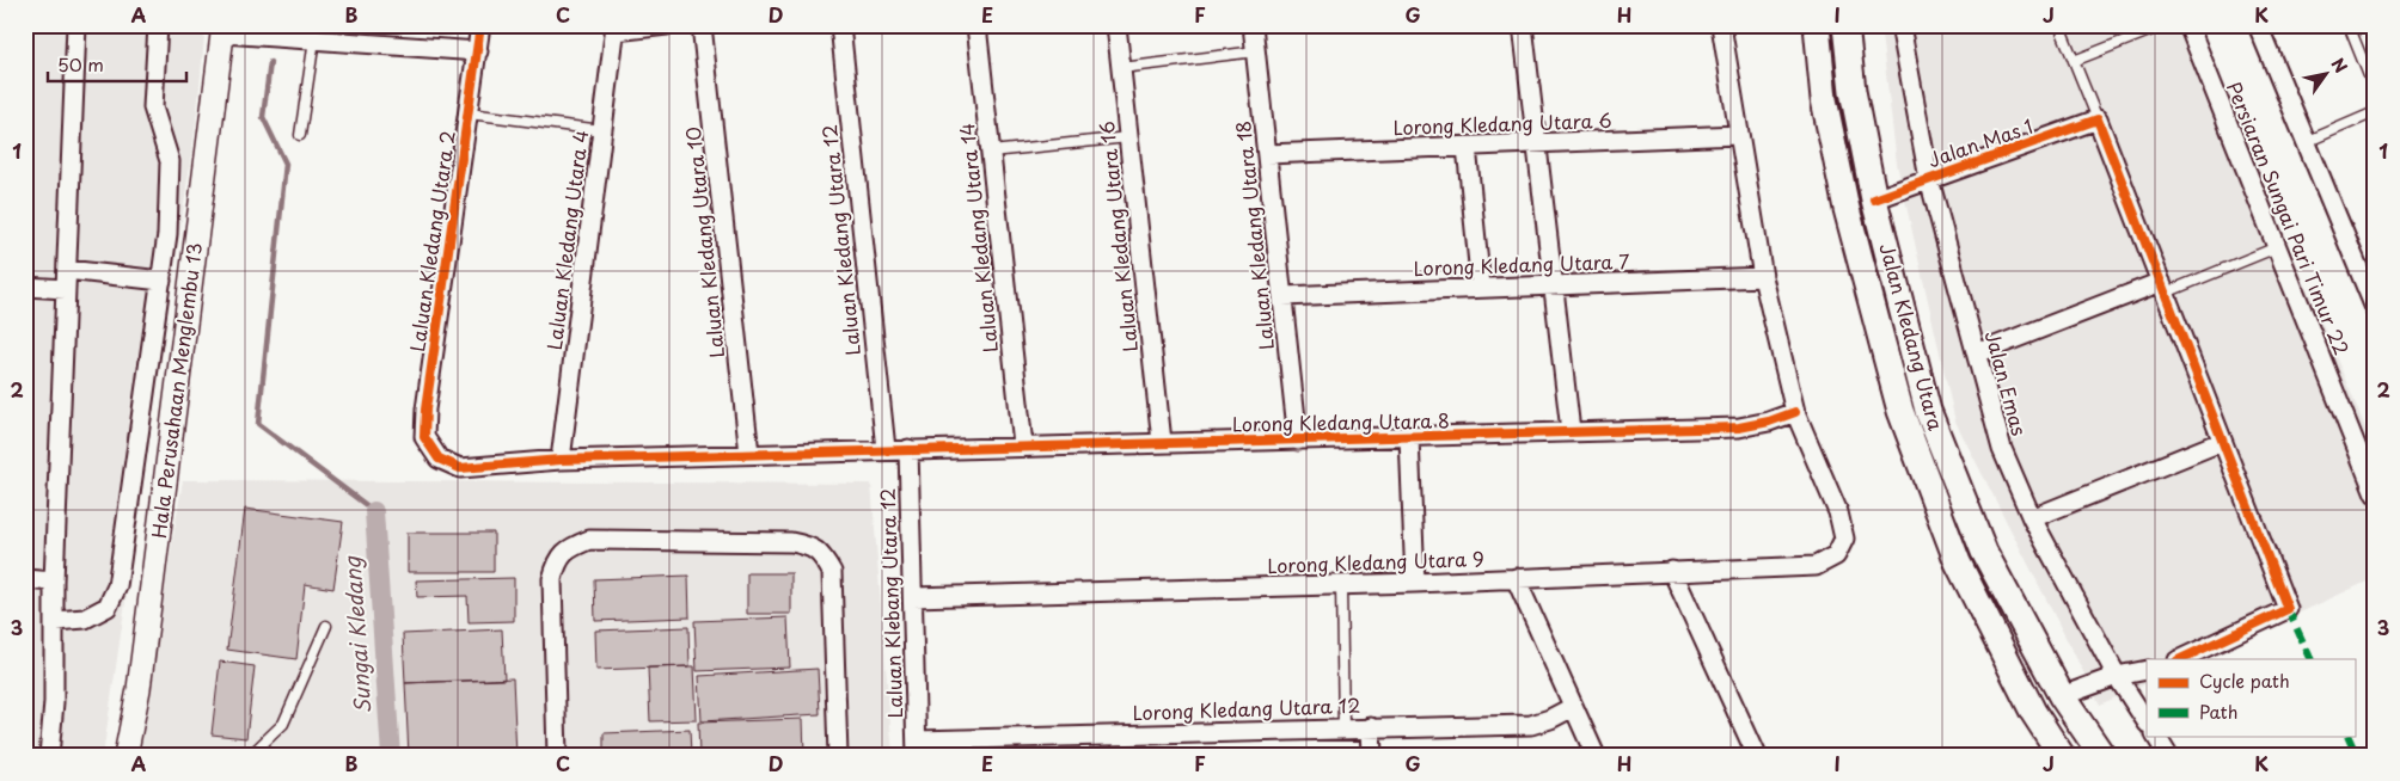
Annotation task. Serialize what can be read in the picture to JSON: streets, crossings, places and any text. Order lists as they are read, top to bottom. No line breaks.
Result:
{"streets":{"main road":["Jalan Kledang Utara"],"street":["Lorong Kledang Utara 6","Jalan Mas 1","Persiaran Sungai Pari Timur 22","Laluan Kledang Utara 18","Laluan Kledang Utara 16","Laluan Kledang Utara 14","Laluan Kledang Utara 4","Laluan Kledang Utara 12","Laluan Kledang Utara 2","Laluan Kledang Utara 10","Lorong Kledang Utara 7","Jalan Emas","Hala Perusahaan Menglembu 13","Lorong Kledang Utara 8","Lorong Kledang Utara 9","Laluan Klebang Utara 12","Lorong Kledang Utara 12"]},"crossings":[["Lorong Kledang Utara 6","Laluan Kledang Utara 18"],["Jalan Mas 1","Jalan Kledang Utara"],["Jalan Mas 1","Jalan Emas"],["Laluan Kledang Utara 18","Lorong Kledang Utara 7"],["Laluan Kledang Utara 18","Lorong Kledang Utara 8"],["Laluan Kledang Utara 16","Lorong Kledang Utara 8"],["Laluan Kledang Utara 14","Lorong Kledang Utara 8"],["Laluan Kledang Utara 4","Lorong Kledang Utara 8"],["Laluan Kledang Utara 12","Lorong Kledang Utara 8"],["Laluan Kledang Utara 2","Lorong Kledang Utara 8"],["Laluan Kledang Utara 10","Lorong Kledang Utara 8"],["Lorong Kledang Utara 8","Lorong Kledang Utara 9"],["Lorong Kledang Utara 8","Laluan Klebang Utara 12"],["Lorong Kledang Utara 9","Laluan Klebang Utara 12"],["Laluan Klebang Utara 12","Lorong Kledang Utara 12"]],"water":["Sungai Kledang"],"legend":["Cycle path","Path"],"scale_bar":"50 m","north":"top right","grid":{"columns":["A","B","C","D","E","F","G","H","I","J","K"],"rows":["1","2","3"]}}
